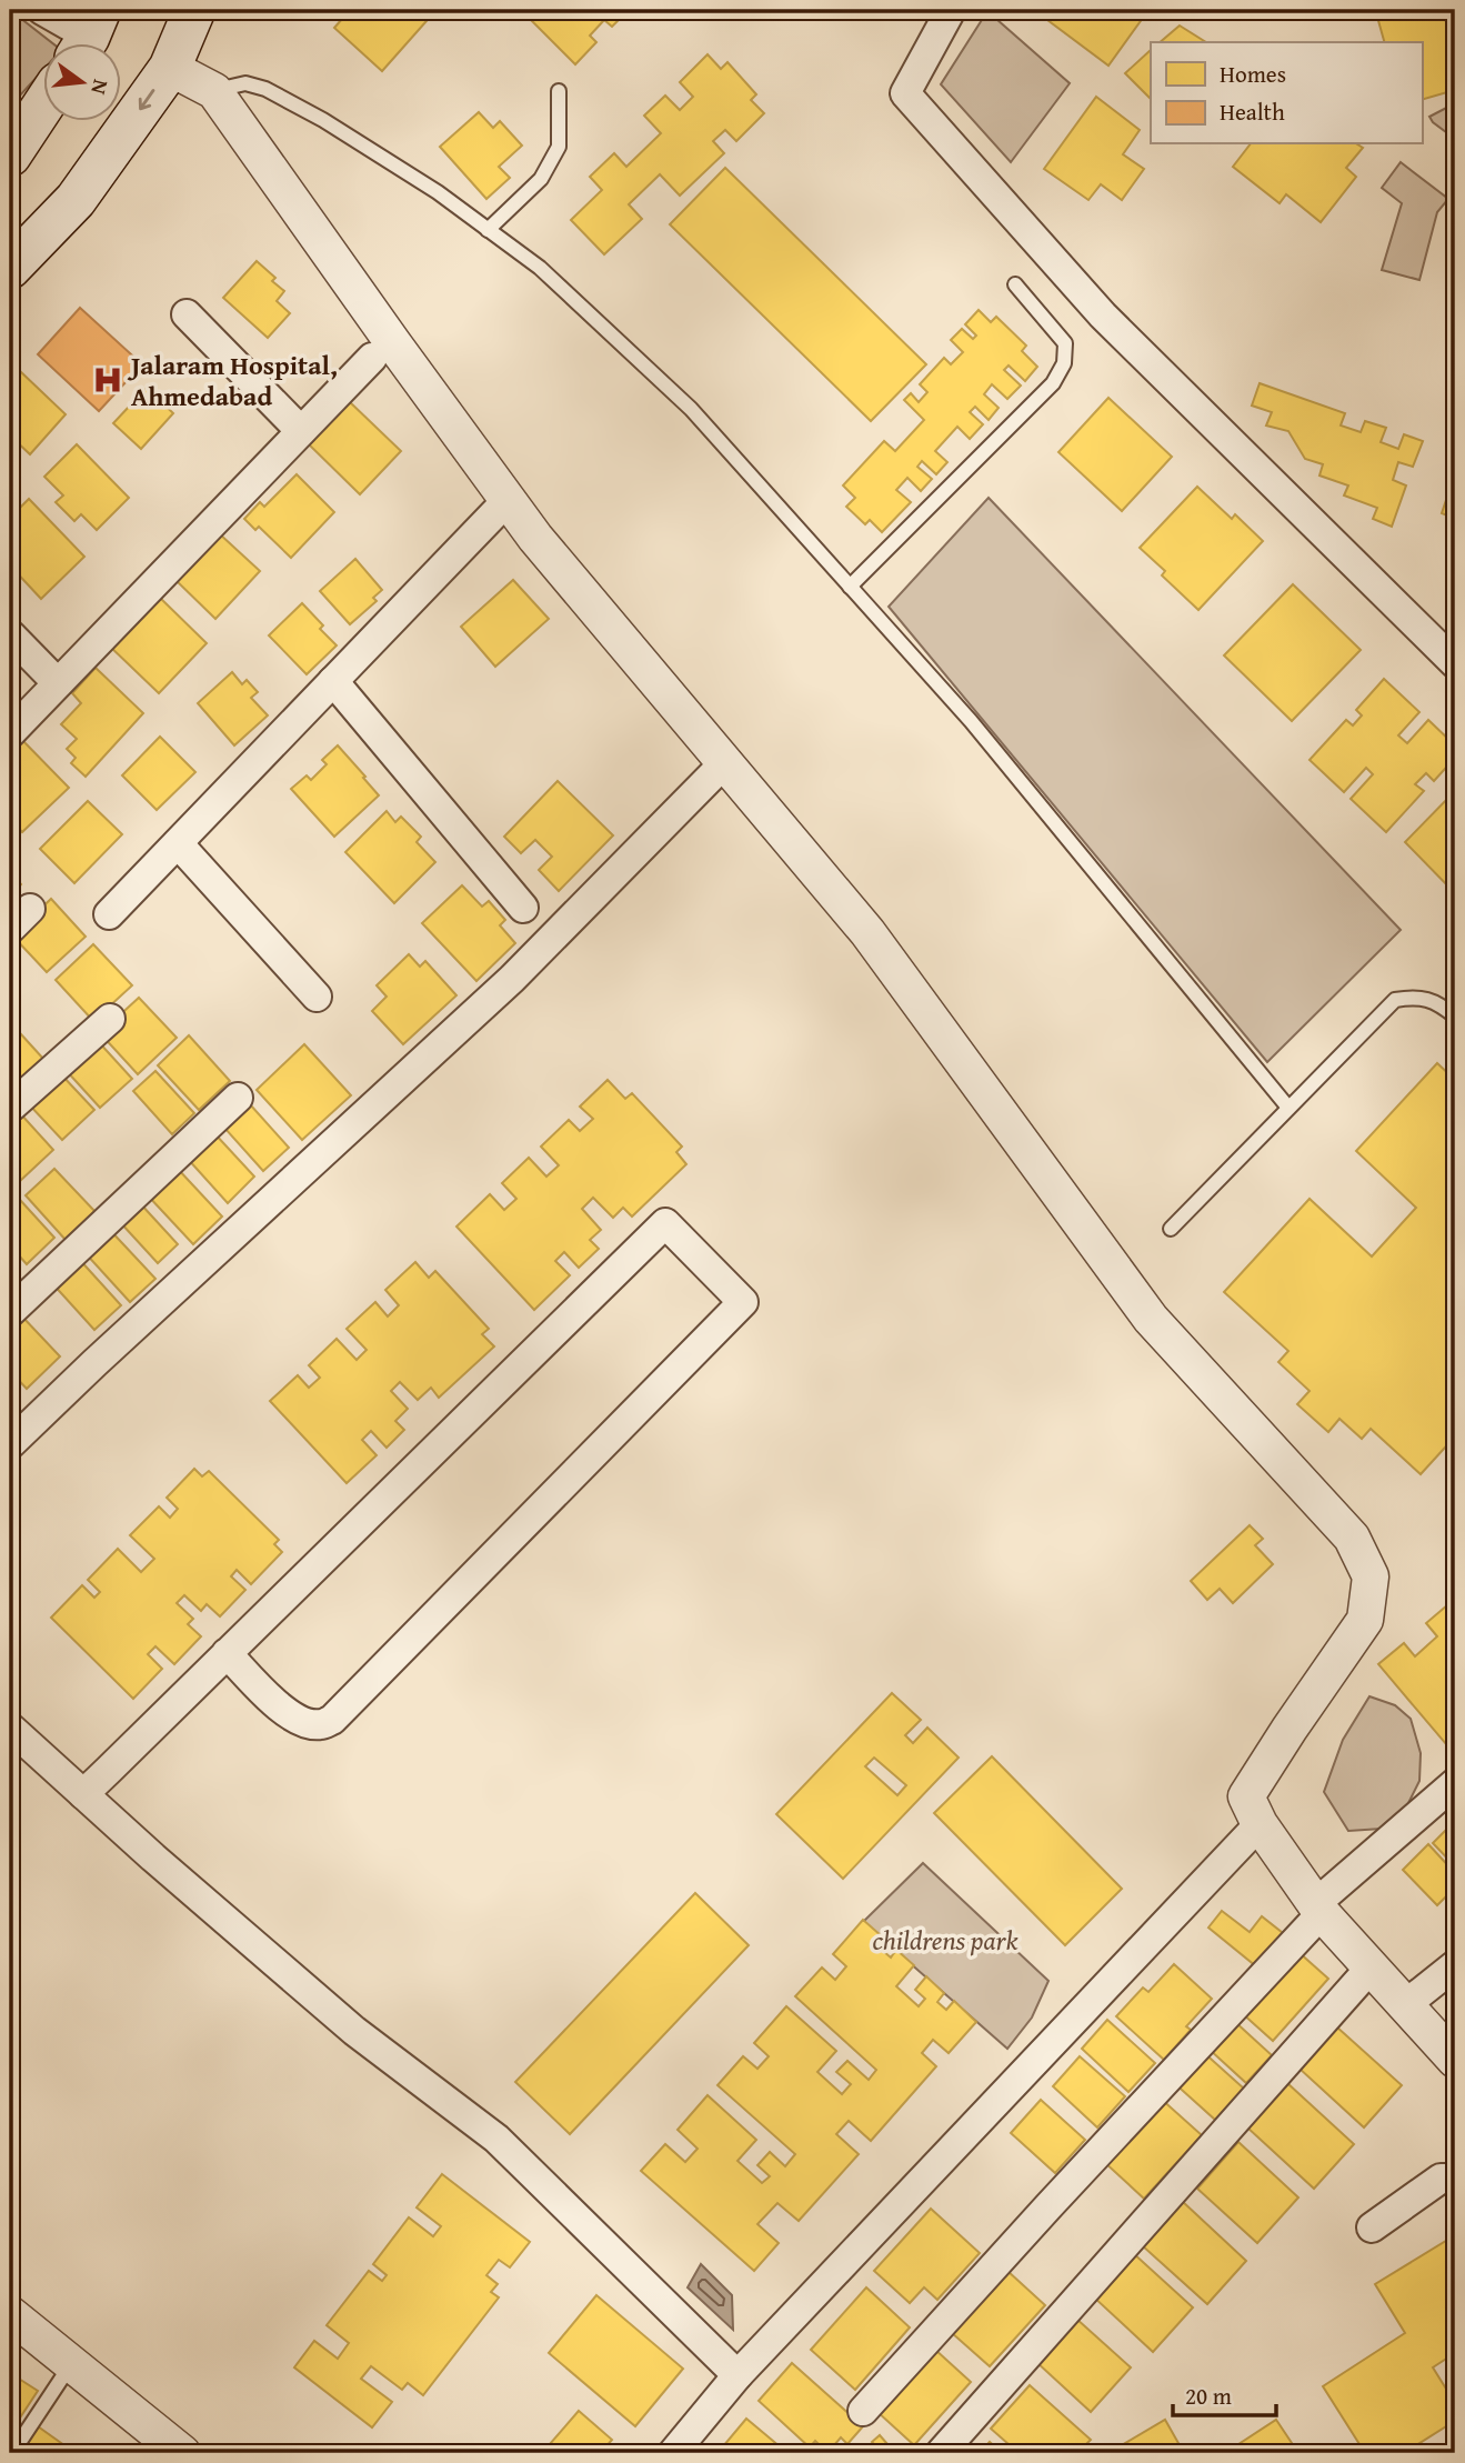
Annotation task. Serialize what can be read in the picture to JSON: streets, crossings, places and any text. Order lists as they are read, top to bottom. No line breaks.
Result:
{"parks":["childrens park"],"places":{"hospital":["Jalaram Hospital, Ahmedabad"]},"legend":["Homes","Health"],"scale_bar":"20 m","north":"right"}
